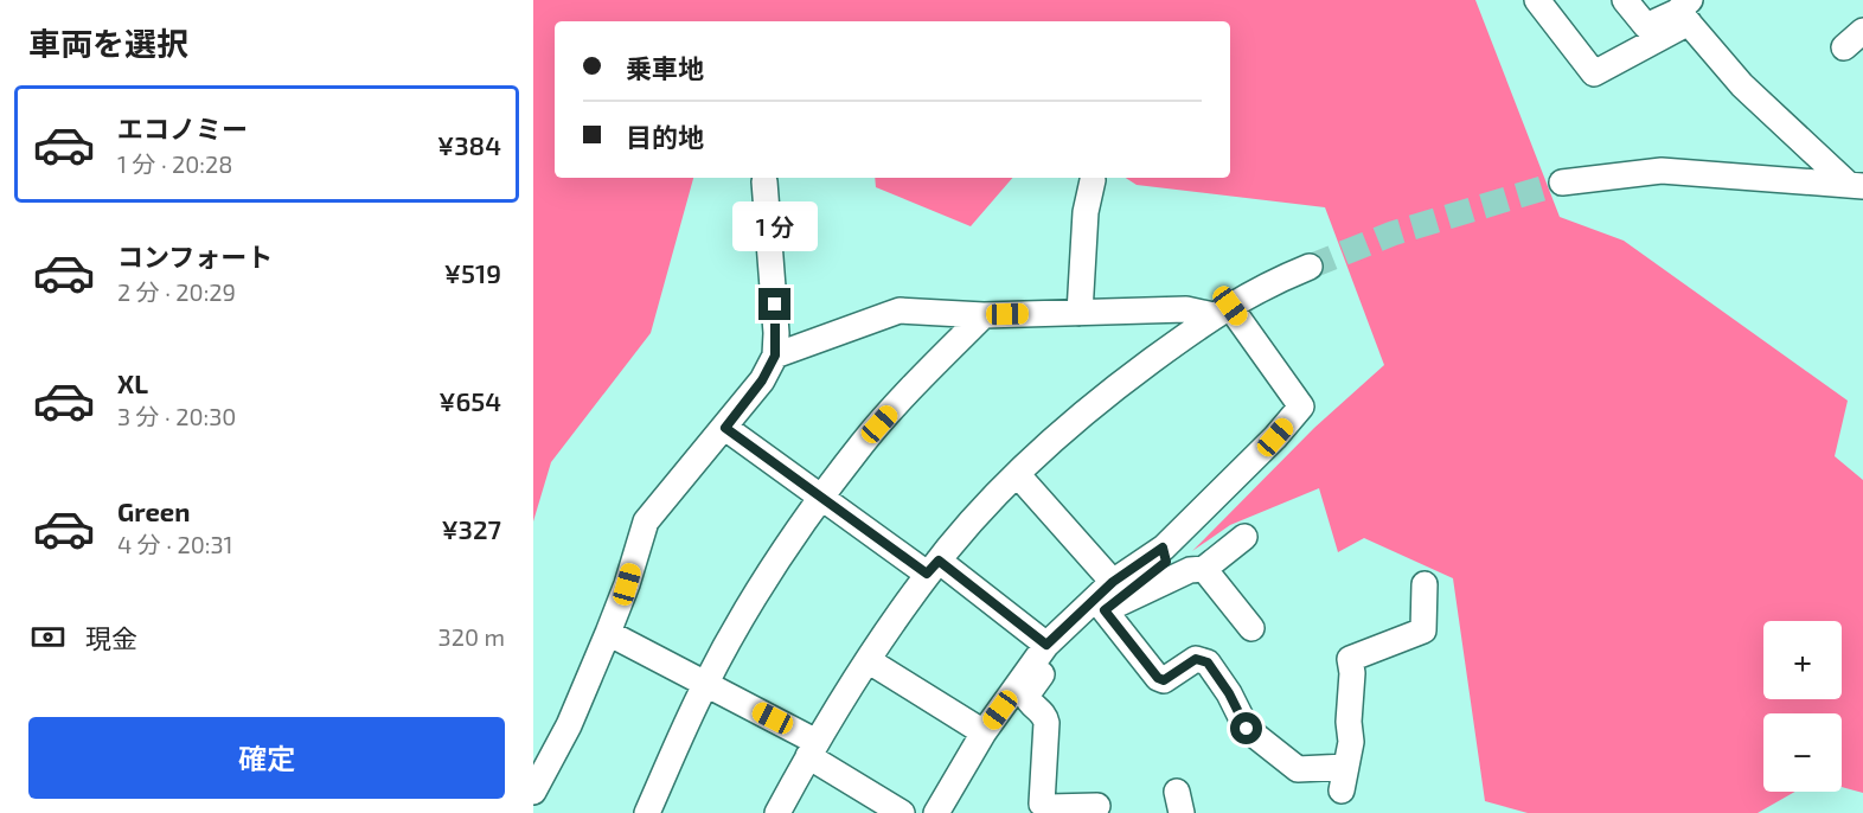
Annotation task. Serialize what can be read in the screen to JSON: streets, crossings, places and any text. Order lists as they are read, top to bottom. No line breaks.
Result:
{"page":{"heading":"車両を選択","banner":["乗車地","目的地"],"list":[{"name":"エコノミー","note":"1 分 · 20:28","value":"¥384"},{"name":"コンフォート","note":"2 分 · 20:29","value":"¥519"},{"name":"XL","note":"3 分 · 20:30","value":"¥654"},{"name":"Green","note":"4 分 · 20:31","value":"¥327"}],"bubble":"1 分","pay":["現金","320 m"],"map_buttons":["+","−"],"buttons":"確定"}}
